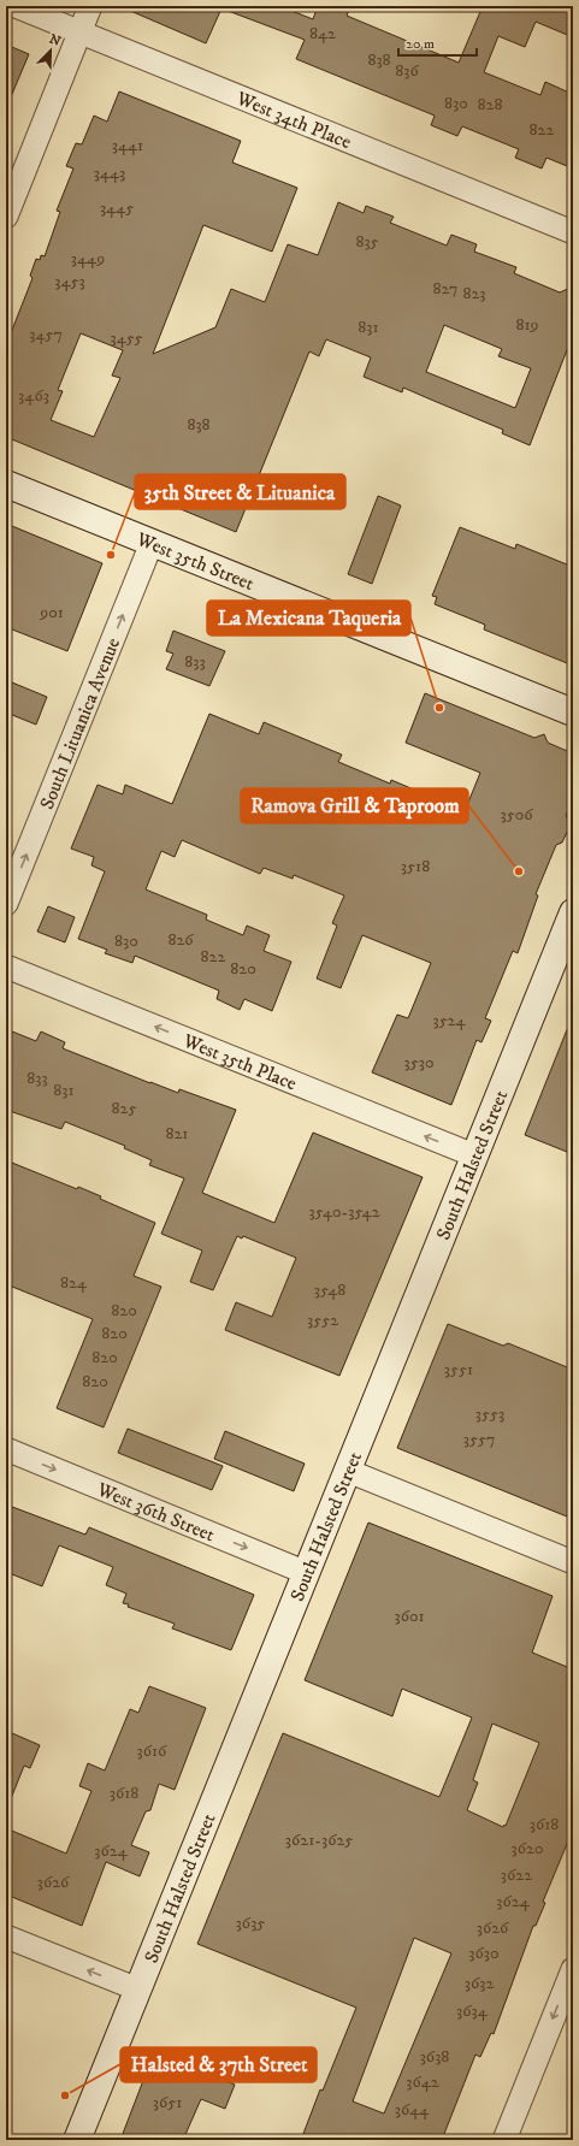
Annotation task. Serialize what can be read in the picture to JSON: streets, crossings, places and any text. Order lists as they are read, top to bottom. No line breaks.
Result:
{"streets":{"main road":["West 35th Street","South Halsted Street"],"street":["West 34th Place","South Lituanica Avenue","West 35th Place","West 36th Street"]},"crossings":[["West 35th Street","South Lituanica Avenue"],["West 35th Place","South Halsted Street"],["South Halsted Street","West 36th Street"]],"one_way":["South Lituanica Avenue","West 35th Place","West 36th Street"],"places":["35th Street & Lituanica","La Mexicana Taqueria","Ramova Grill & Taproom","Halsted & 37th Street"],"house_numbers":["842","838","836","830","828","822","3441","3443","3445","835","3449","3453","827","823","819","831","3457","3455","3463","838","901","833","3506","3518","826","830","822","820","3524","3530","833","831","825","821","3540-3542","824","3548","820","3552","820","820","3551","820","3553","3557","3601","3616","3618","3618","3621-3625","3620","3624","3622","3626","3624","3635","3626","3630","3632","3634","3638","3642","3651","3644"],"scale_bar":"20 m","north":"top right"}
